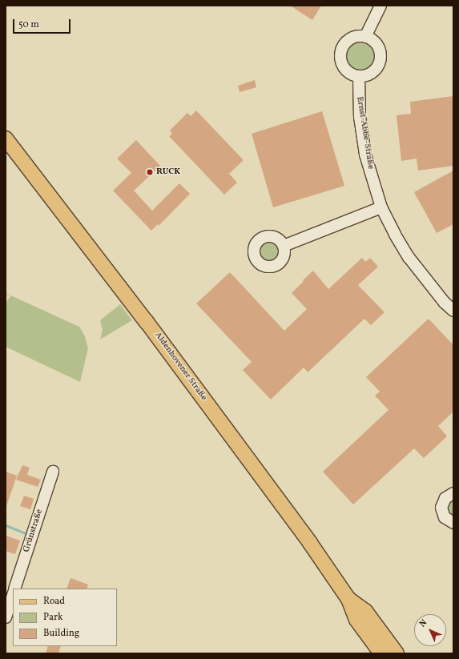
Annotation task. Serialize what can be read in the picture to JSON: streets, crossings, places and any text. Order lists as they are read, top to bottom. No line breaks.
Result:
{"streets":{"main road":["Aldenhovener Straße"],"street":["Ernst-Abbe-Straße","Grünstraße"]},"places":["RUCK"],"legend":["Road","Park","Building"],"scale_bar":"50 m","north":"top left"}
